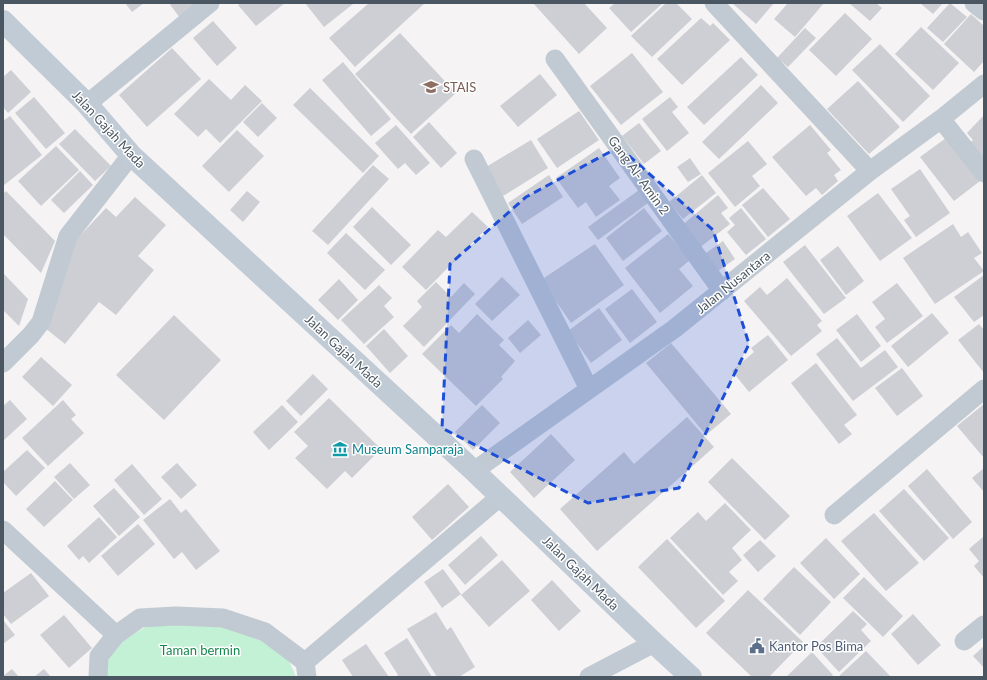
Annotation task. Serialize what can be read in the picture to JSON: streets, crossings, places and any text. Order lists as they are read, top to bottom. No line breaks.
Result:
{"streets":{"main road":["Jalan Gajah Mada"],"street":["Gang Al- Amin 2","Jalan Nusantara"]},"crossings":[["Jalan Gajah Mada","Jalan Nusantara"],["Gang Al- Amin 2","Jalan Nusantara"]],"parks":["Taman bermin"],"places":{"school or university":["STAIS"],"museum":["Museum Samparaja"],"public building":["Kantor Pos Bima"]}}
